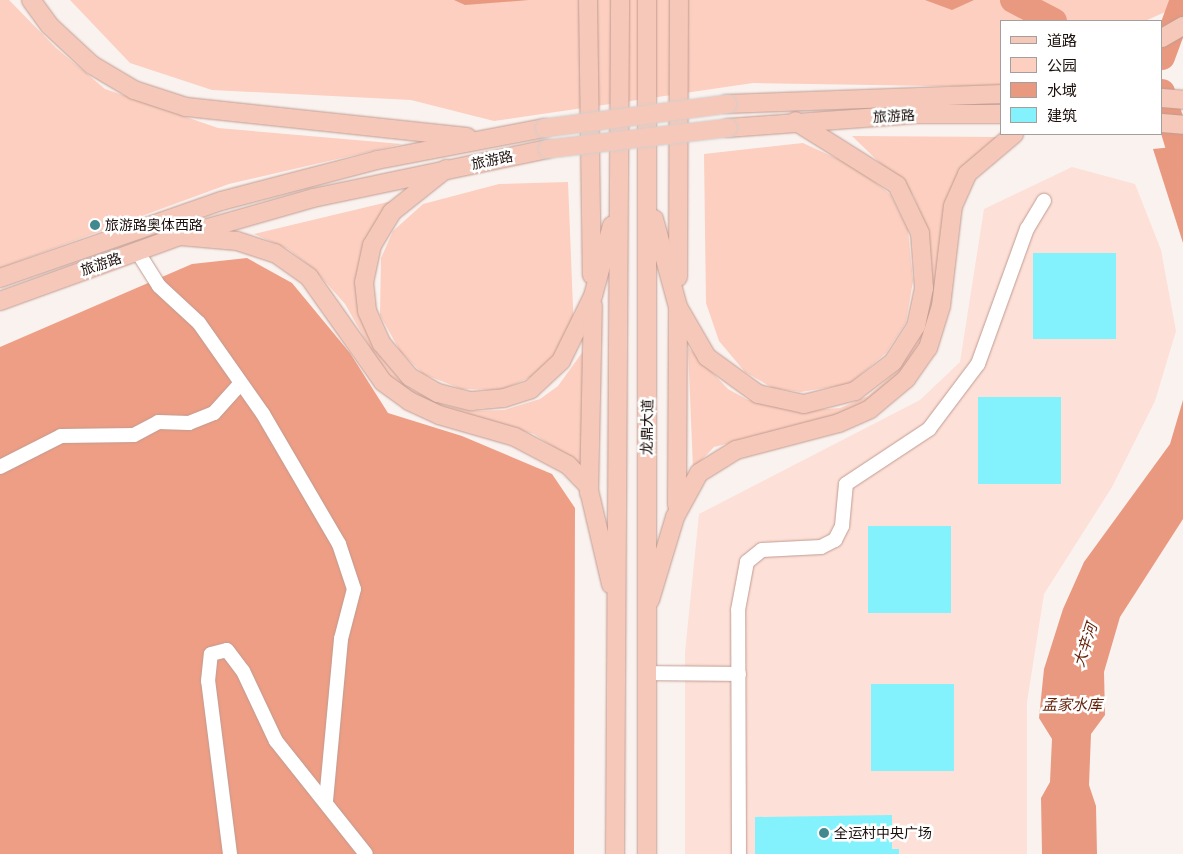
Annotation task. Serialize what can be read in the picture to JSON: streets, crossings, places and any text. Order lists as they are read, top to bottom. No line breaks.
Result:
{"streets":{"main road":["旅游路","龙鼎大道"]},"water":["大辛河","孟家水库"],"places":["旅游路奥体西路","全运村中央广场"],"legend":["道路","公园","水域","建筑"]}
